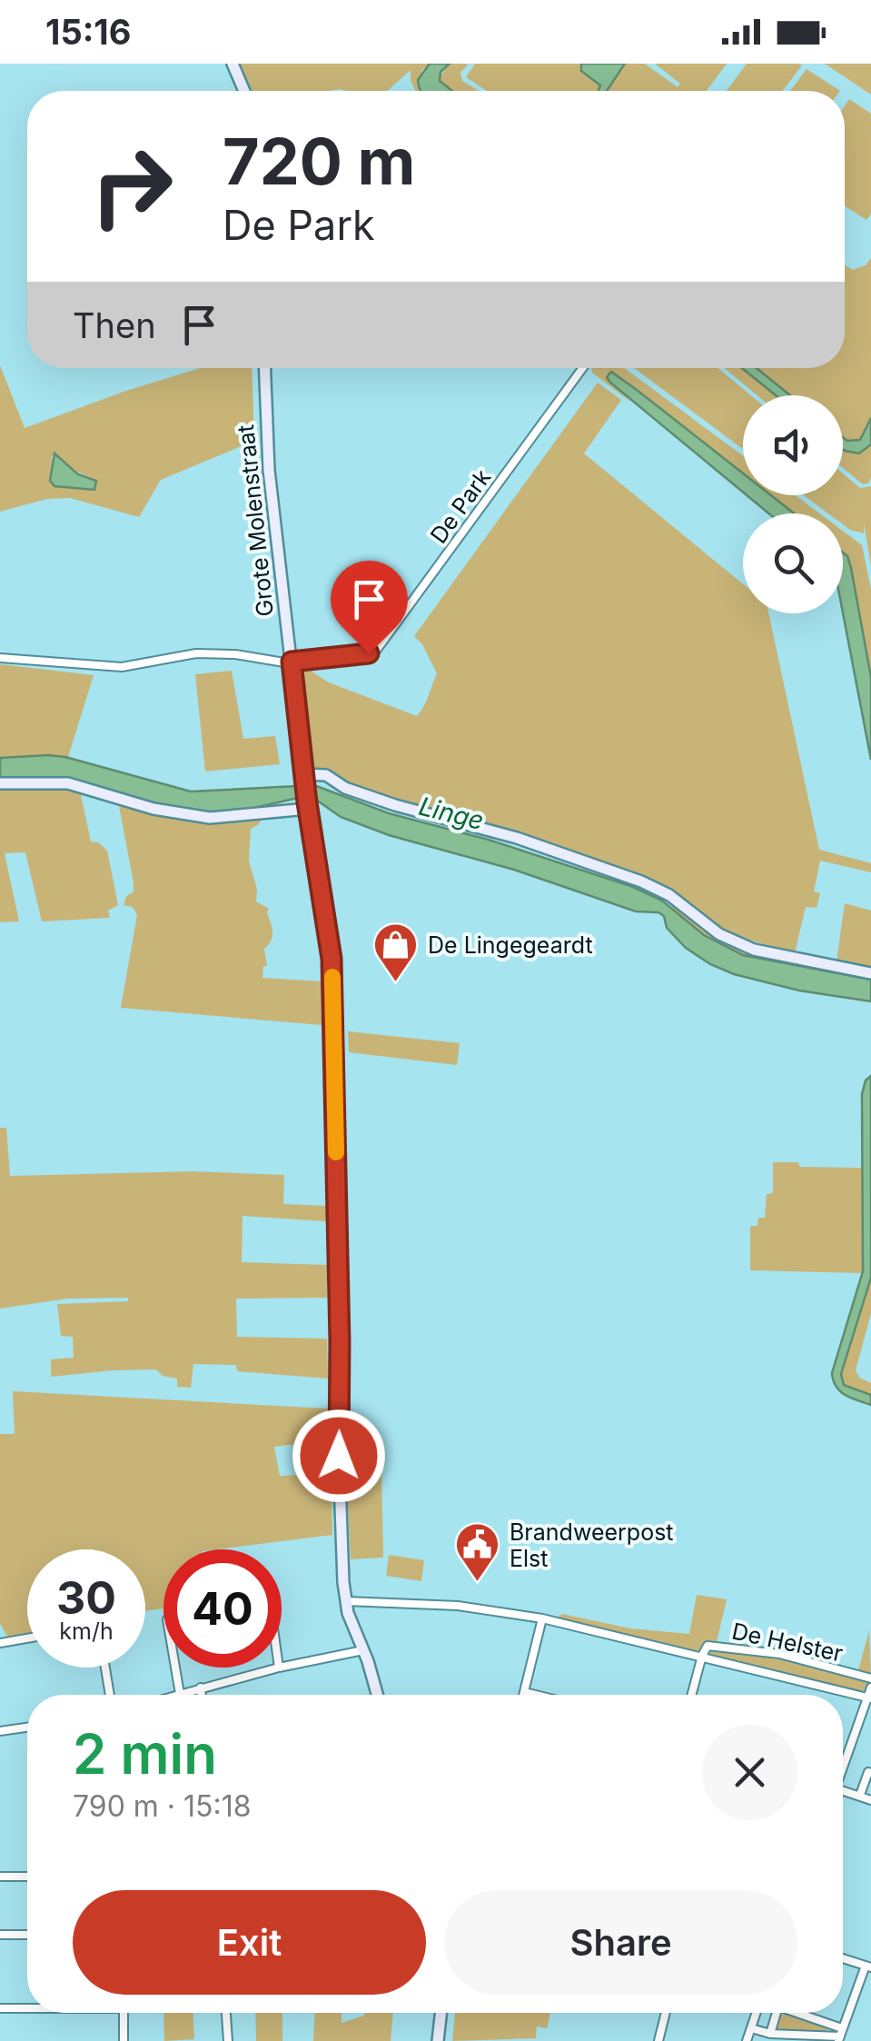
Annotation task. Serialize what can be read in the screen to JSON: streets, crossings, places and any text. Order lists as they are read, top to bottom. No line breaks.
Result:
{"streets":{"street":["De Park","Grote Molenstraat","De Helster"]},"crossings":[["De Park","Grote Molenstraat"],["Grote Molenstraat","De Helster"]],"water":["Linge"],"places":{"shop":["De Lingegeardt"],"public building":["Brandweerpost Elst"]},"page":{"status":"15:16","turn":["720 m","De Park"],"then":"Then","speed":"30 km/h","limit":"40","heading":["2 min","790 m · 15:18"],"buttons":["Exit","Share"]}}
